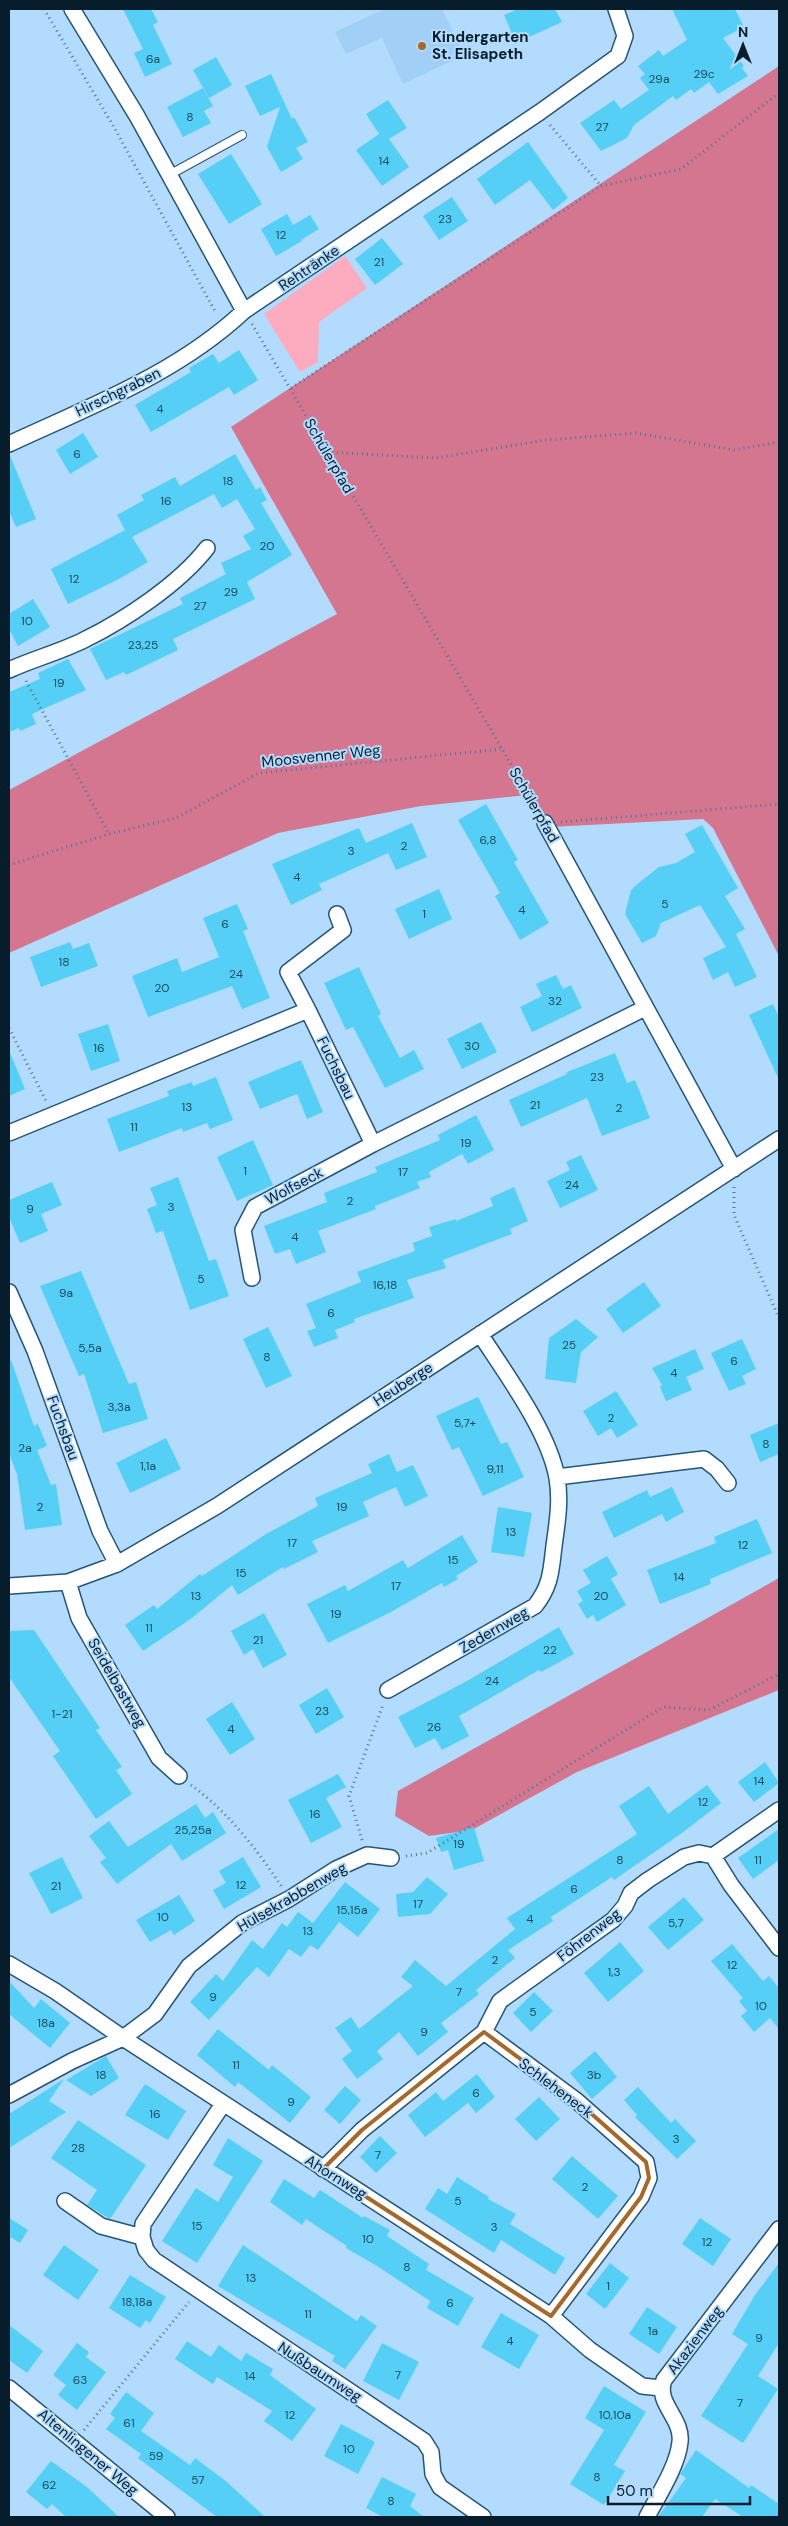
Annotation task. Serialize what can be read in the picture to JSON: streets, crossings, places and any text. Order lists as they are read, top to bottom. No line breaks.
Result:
{"streets":{"street":["Rehtränke","Hirschgraben","Schülerpfad","Fuchsbau","Wolfseck","Heuberge","Zedernweg","Seidelbastweg","Hülsekrabbenweg","Föhrenweg","Schleheneck","Ahornweg","Akazienweg","Nußbaumweg","Altenlingener Weg"],"path":["Moosvenner Weg"]},"crossings":[["Rehtränke","Hirschgraben"],["Rehtränke","Schülerpfad"],["Hirschgraben","Schülerpfad"],["Schülerpfad","Moosvenner Weg"],["Schülerpfad","Heuberge"],["Fuchsbau","Wolfseck"],["Fuchsbau","Heuberge"],["Heuberge","Zedernweg"],["Heuberge","Seidelbastweg"],["Hülsekrabbenweg","Ahornweg"],["Föhrenweg","Schleheneck"],["Schleheneck","Ahornweg"],["Ahornweg","Akazienweg"]],"places":["Kindergarten St. Elisapeth"],"house_numbers":["6a","29c","29a","8","27","14","23","12","21","4","6","18","16","20","12","29","27","10","23,25","19","6,8","2","3","4","5","4","1","6","18","24","20","32","30","16","23","21","13","2","11","19","1","17","24","2","3","9","4","5","16,18","9a","6","25","5,5a","8","6","4","3,3a","2","5,7+","8","2a","1,1a","9,11","2","19","13","17","12","15","15","14","17","13","20","19","11","21","22","24","23","1-21","26","4","14","12","16","25,25a","19","8","11","12","21","6","17","15,15a","10","4","5,7","13","2","12","1,3","7","9","10","5","18a","9","11","18","3b","6","9","16","3","28","7","2","5","15","3","10","12","8","13","1","18,18a","6","11","1a","9","4","7","14","63","7","12","10,10a","61","10","59","8","57","62","8"],"scale_bar":"50 m","north":"top"}
